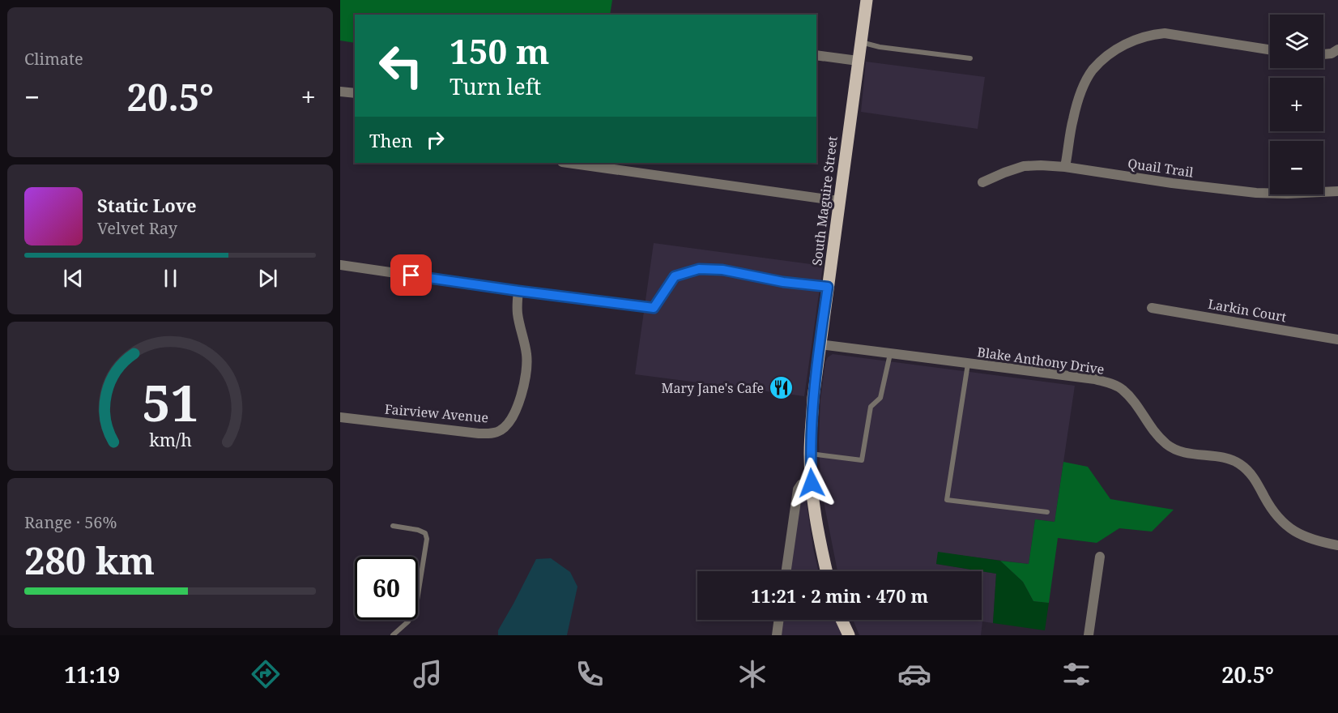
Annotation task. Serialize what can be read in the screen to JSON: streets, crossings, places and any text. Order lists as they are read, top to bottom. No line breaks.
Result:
{"streets":{"main road":["South Maguire Street"],"street":["Quail Trail","Larkin Court","Blake Anthony Drive","Fairview Avenue"]},"crossings":[["South Maguire Street","Blake Anthony Drive"]],"places":{"restaurant":["Mary Jane's Cafe"]},"page":{"tile":["Climate",["Range · 56%","280 km"]],"map_buttons":["+","−"],"turn":["150 m","Turn left"],"heat":["−","20.5°","+"],"then":"Then","song":["Static Love","Velvet Ray"],"limit":"60","trip":"11:21 · 2 min · 470 m","tabs":["11:19","20.5°"],"gauge":["51","km/h"]}}
